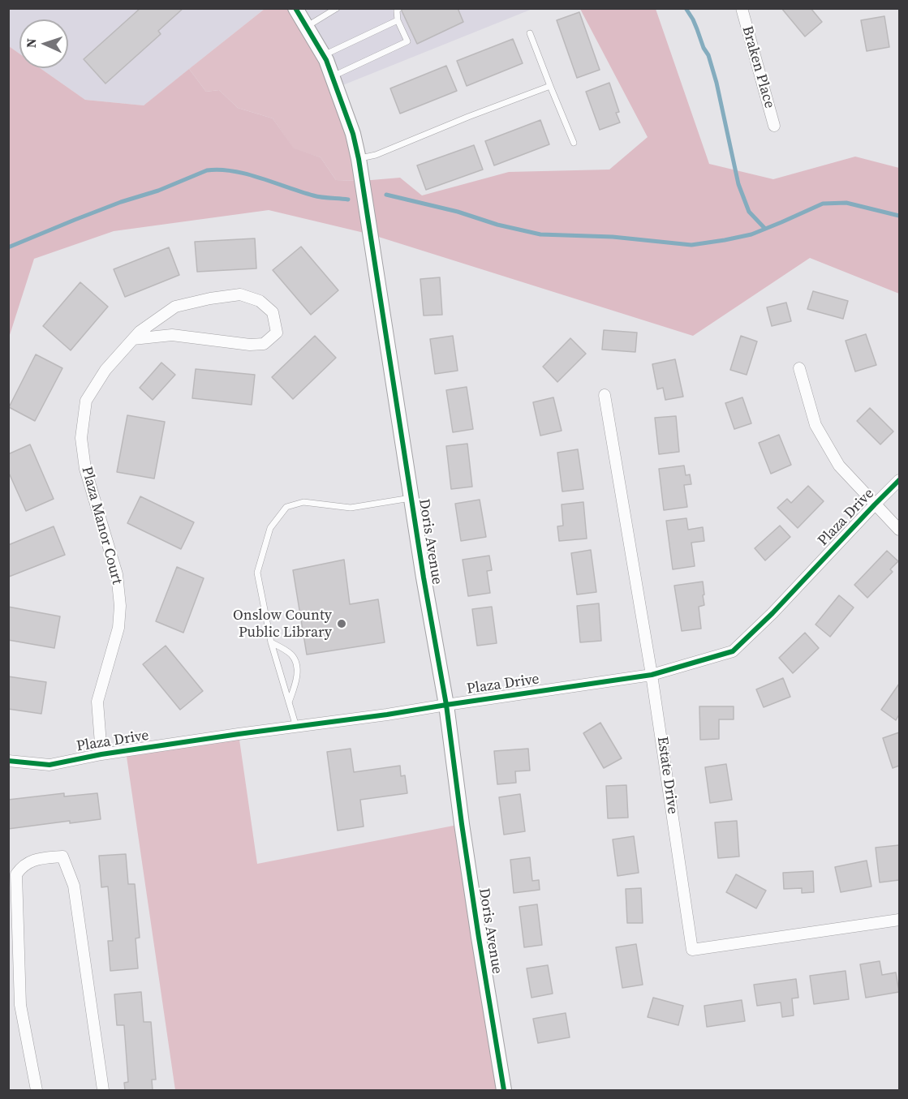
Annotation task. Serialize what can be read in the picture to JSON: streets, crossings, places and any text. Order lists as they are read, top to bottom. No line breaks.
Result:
{"streets":{"street":["Braken Place","Plaza Drive","Plaza Manor Court","Doris Avenue","Estate Drive"]},"crossings":[["Plaza Drive","Plaza Manor Court"],["Plaza Drive","Doris Avenue"],["Plaza Drive","Estate Drive"]],"places":["Onslow County Public Library"],"north":"left"}
